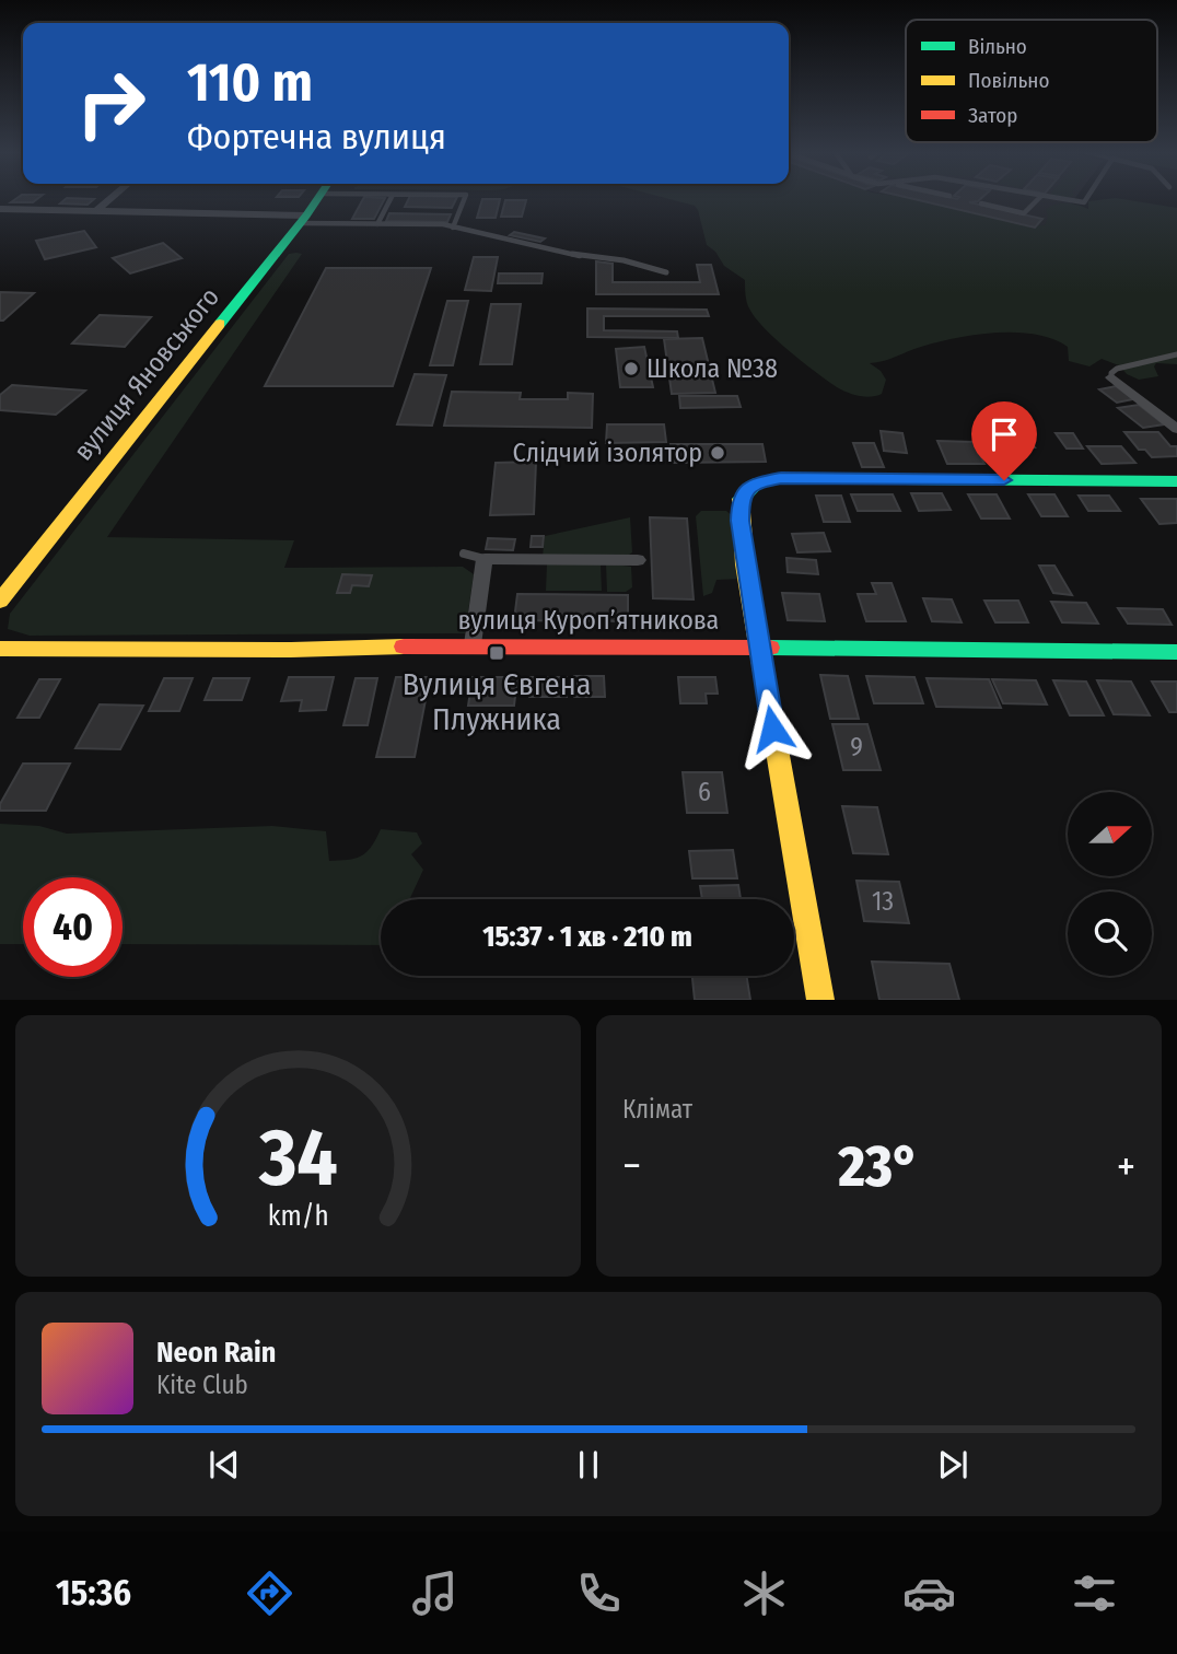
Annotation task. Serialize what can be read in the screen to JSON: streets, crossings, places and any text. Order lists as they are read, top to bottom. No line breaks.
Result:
{"streets":{"street":["вулиця Яновського","вулиця Куропʼятникова"]},"places":{"other":["Школа №38","Слідчий ізолятор"],"transit":["Вулиця Євгена Плужника"]},"house_numbers":["9","6","13"],"legend":["Вільно","Повільно","Затор"],"north":"right","page":{"turn":["110 m","Фортечна вулиця"],"limit":"40","trip":"15:37 · 1 хв · 210 m","tile":"Клімат","heat":["−","23°","+"],"song":["Neon Rain","Kite Club"],"tabs":"15:36","gauge":["34","km/h"]}}
